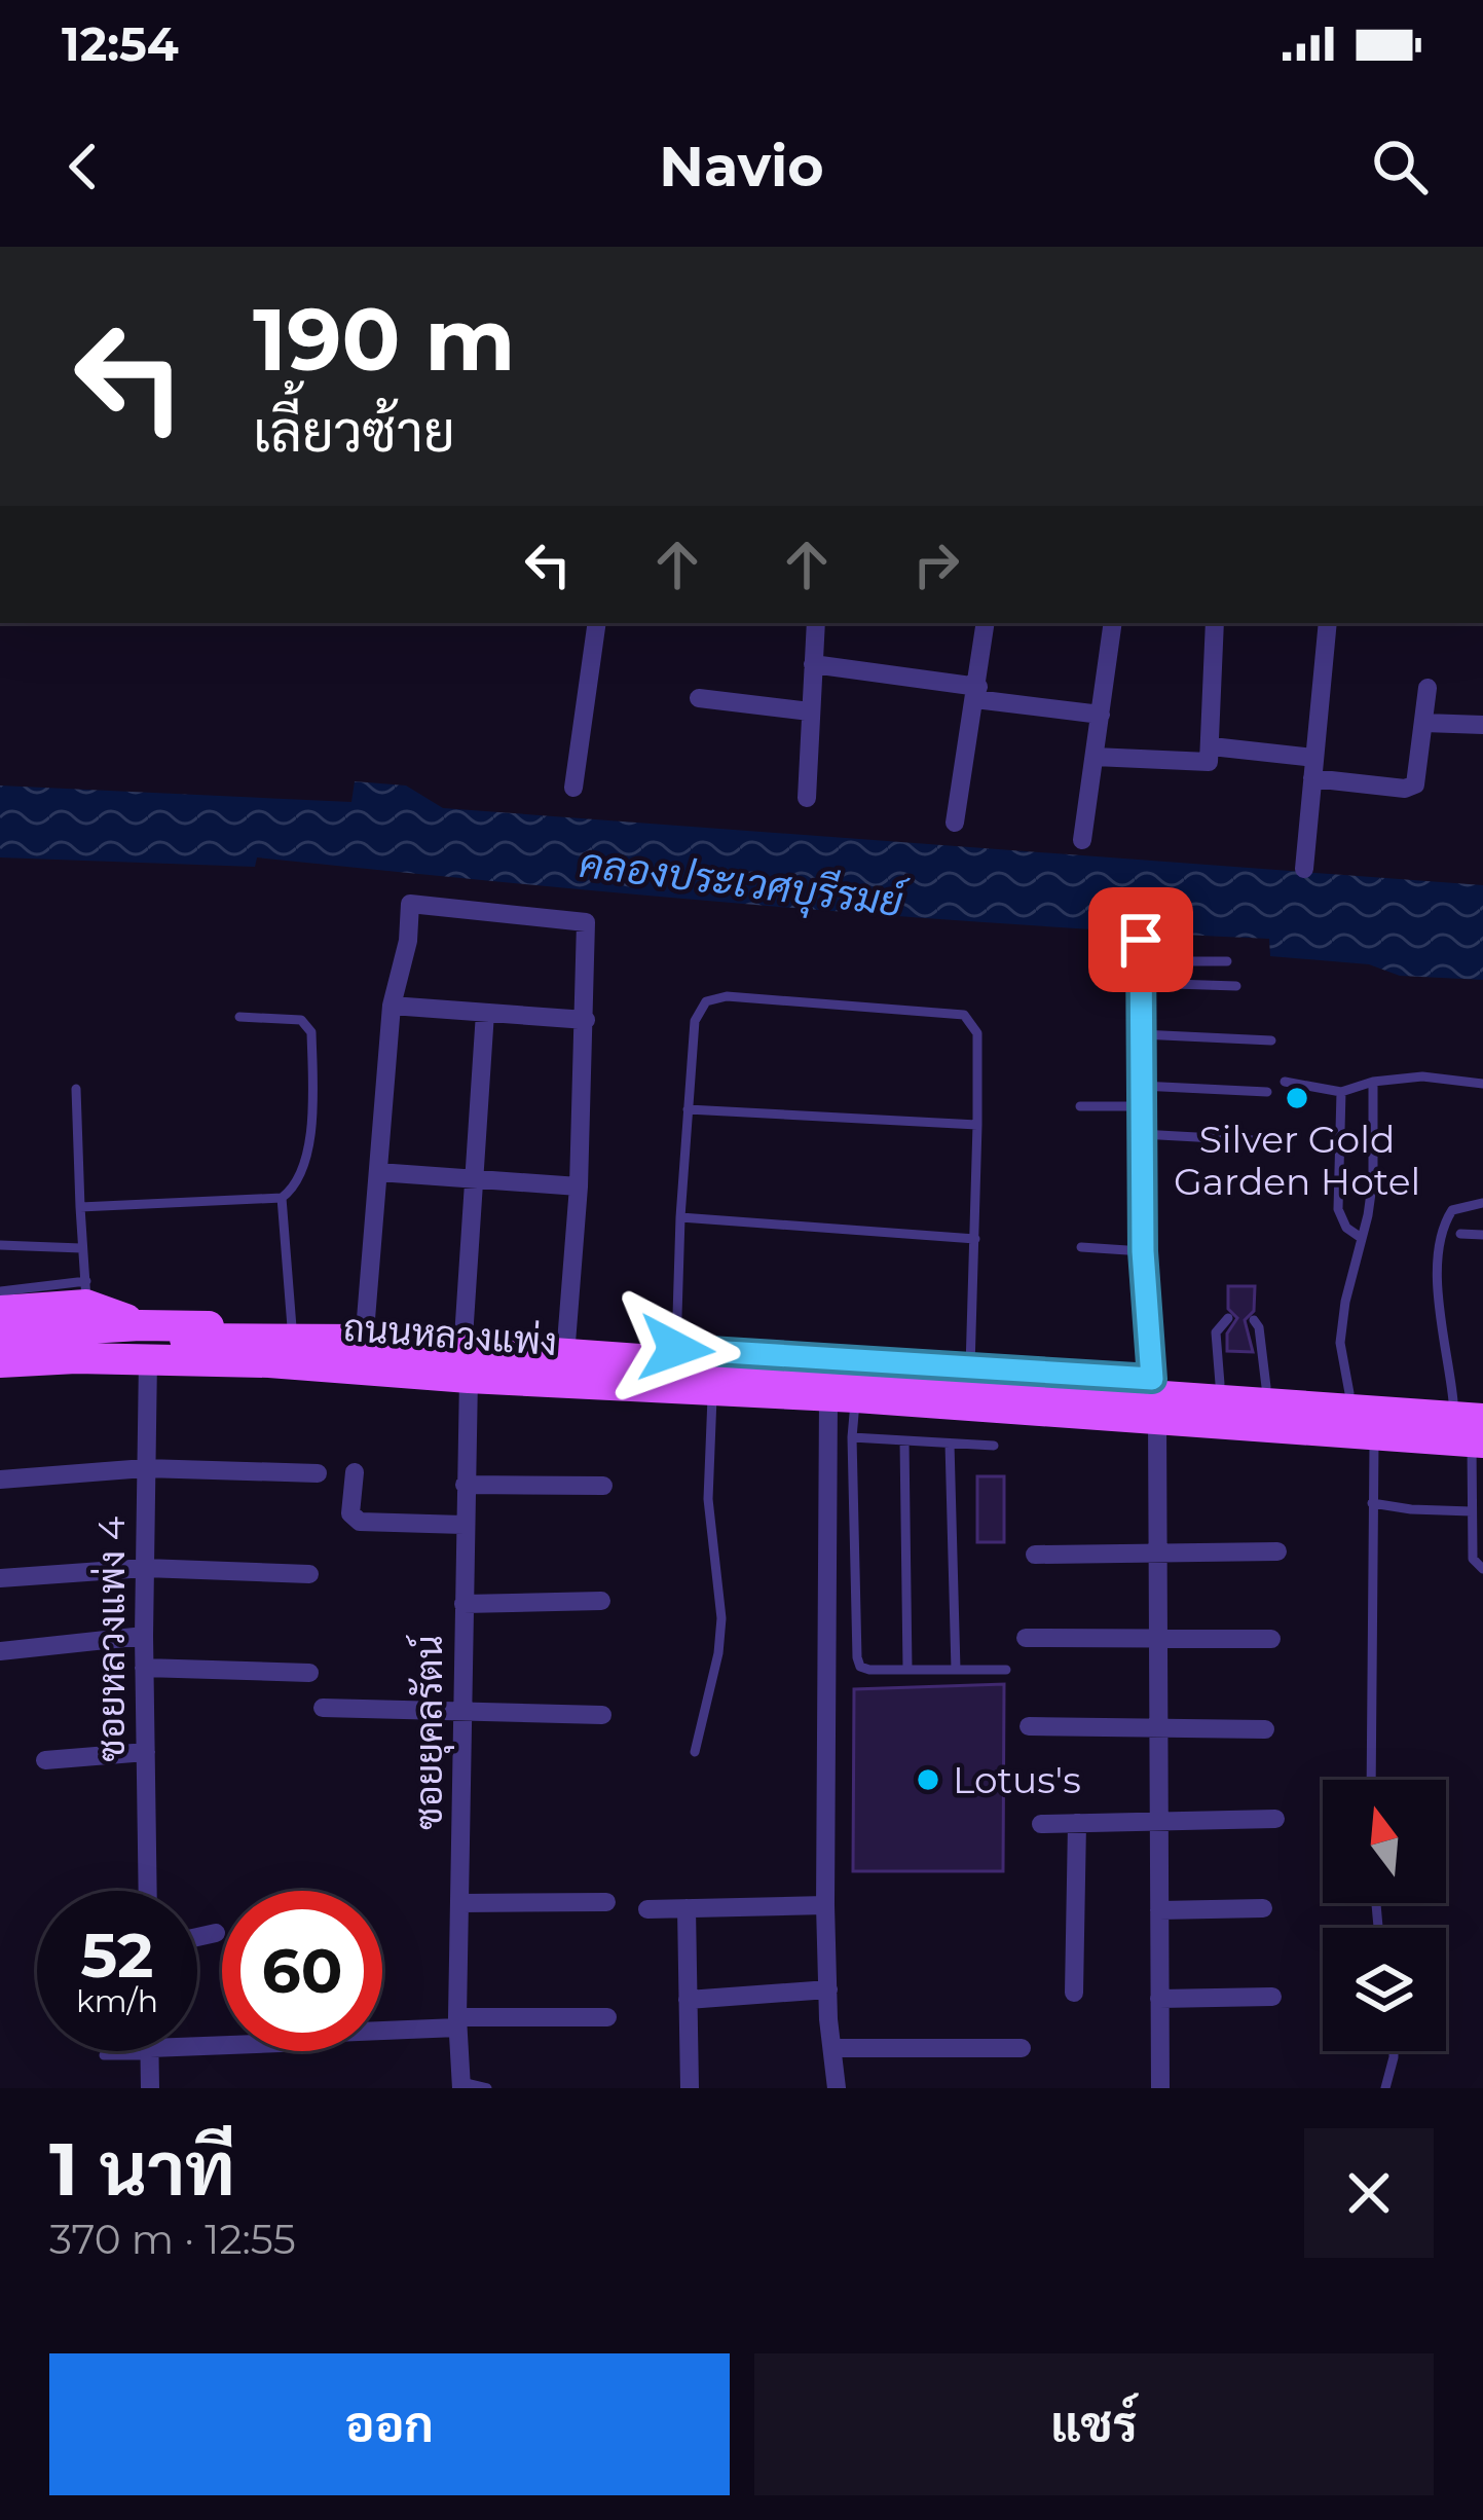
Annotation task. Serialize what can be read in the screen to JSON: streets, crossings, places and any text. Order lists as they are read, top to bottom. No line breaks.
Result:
{"streets":{"main road":["ถนนหลวงแพ่ง"],"street":["ซอยหลวงแพ่ง 4","ซอยยุคลรัตน์"]},"crossings":[["ถนนหลวงแพ่ง","ซอยหลวงแพ่ง 4"],["ถนนหลวงแพ่ง","ซอยยุคลรัตน์"]],"water":["คลองประเวศบุรีรมย์"],"places":["Silver Gold Garden Hotel","Lotus's"],"north":"top","page":{"status":"12:54","header":"Navio","turn":["190 m","เลี้ยวซ้าย"],"speed":"52 km/h","limit":"60","heading":["1 นาที","370 m · 12:55"],"buttons":["ออก","แชร์"]}}
